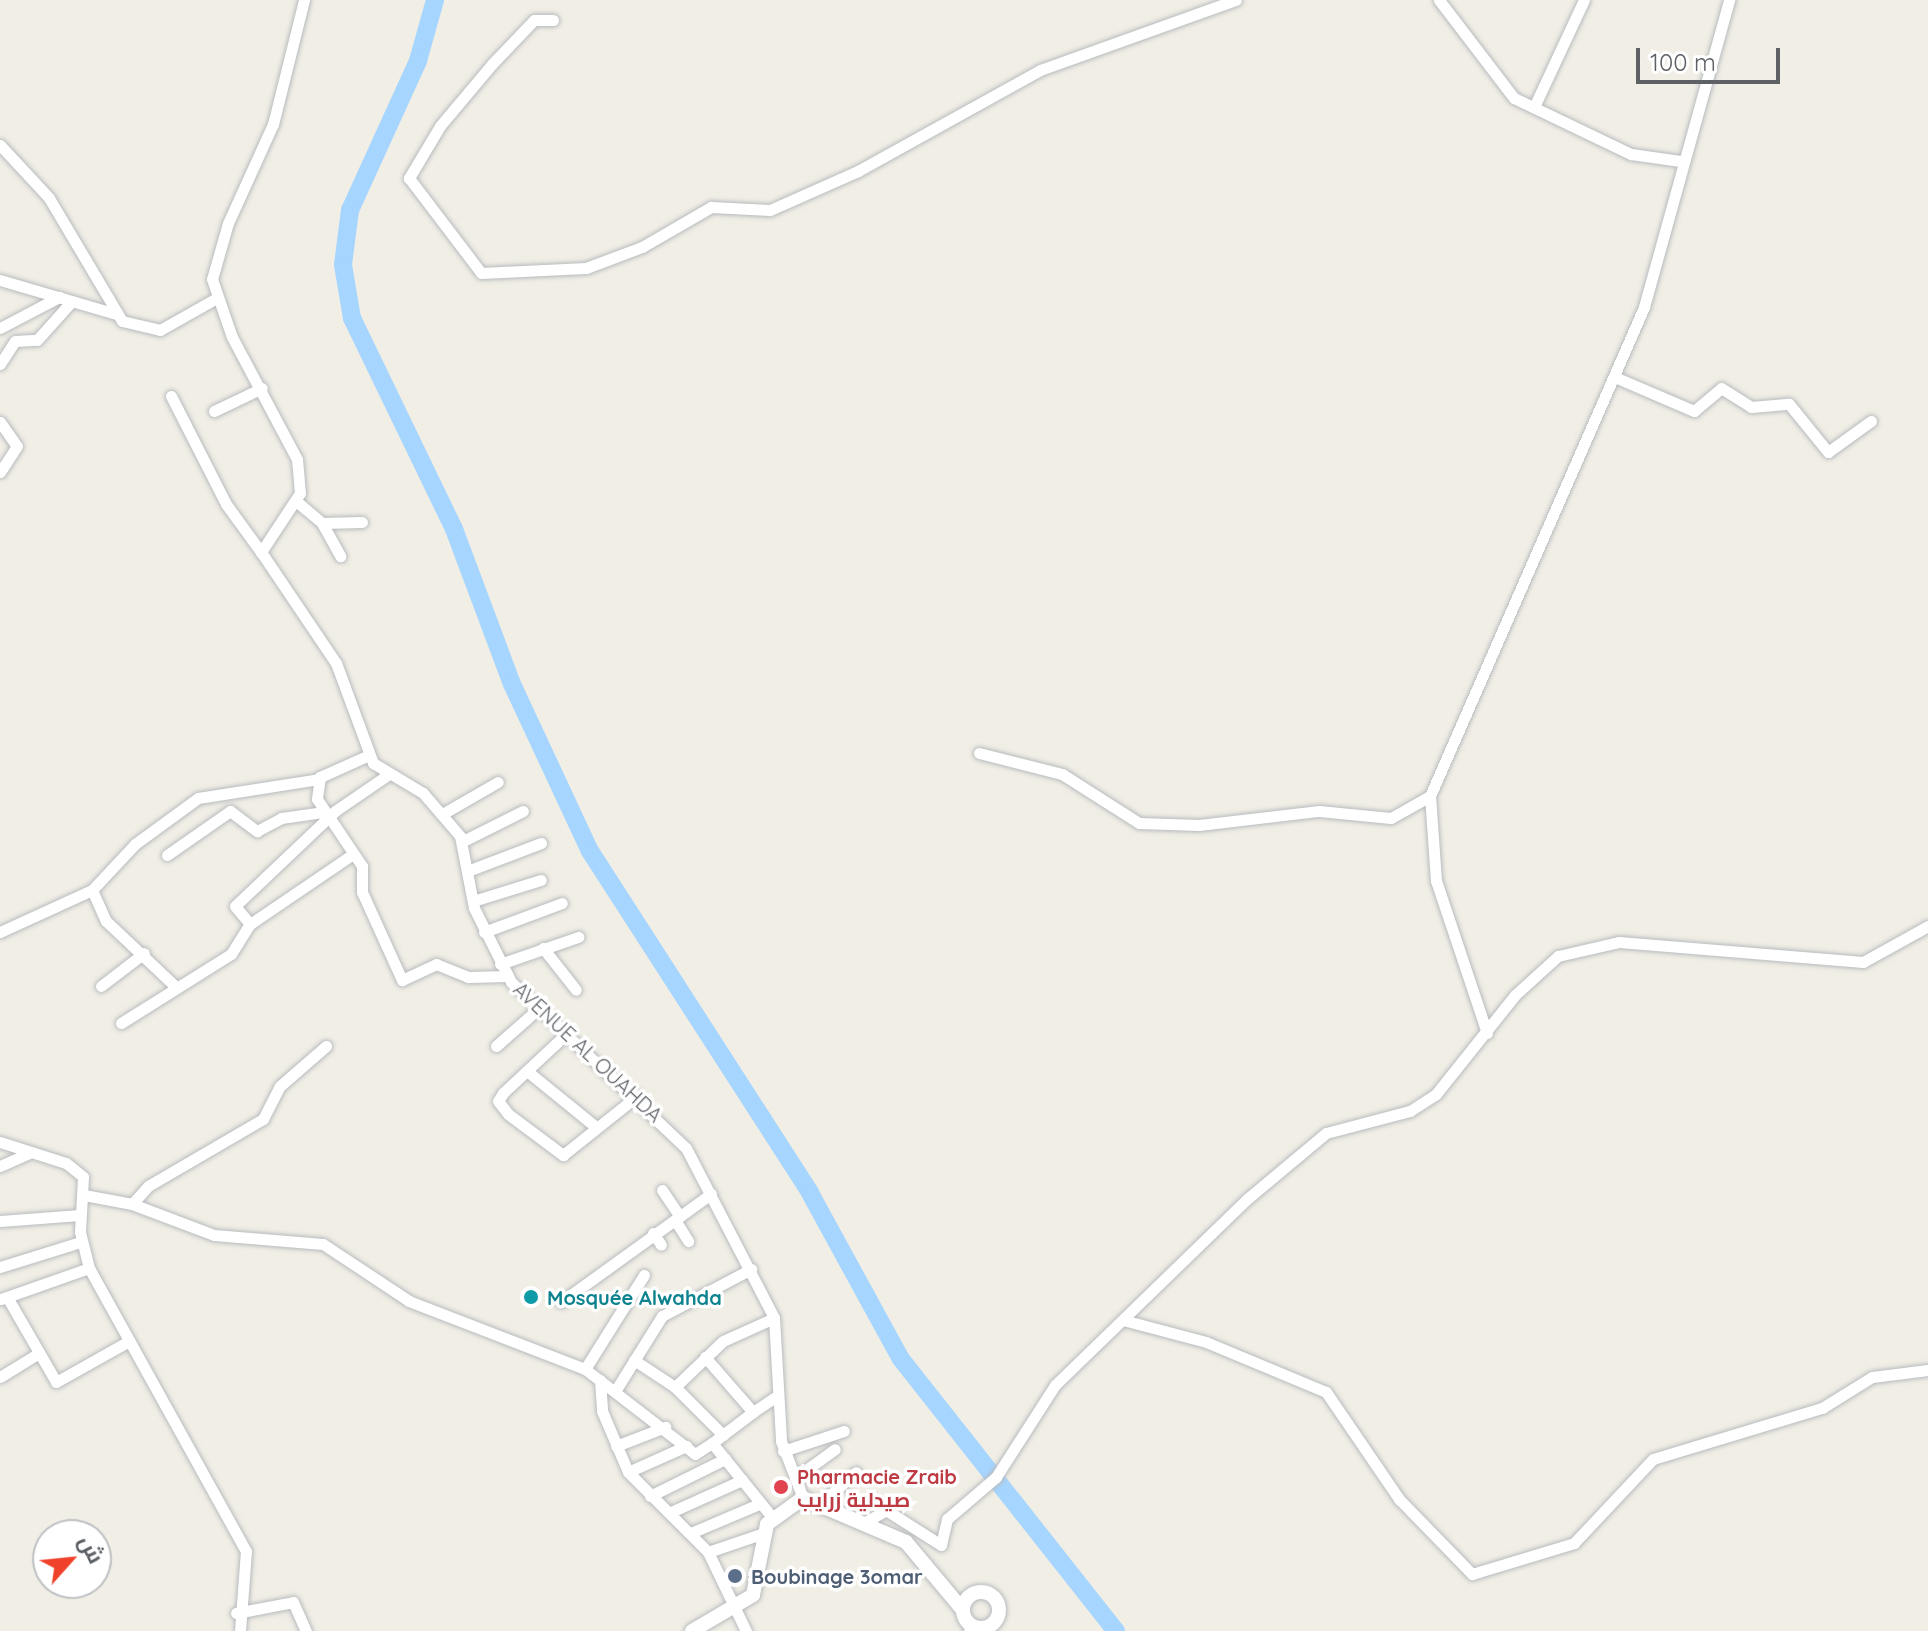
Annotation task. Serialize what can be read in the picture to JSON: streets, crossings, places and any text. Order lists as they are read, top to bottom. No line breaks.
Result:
{"streets":{"street":["AVENUE AL OUAHDA"]},"places":["Mosquée Alwahda","Pharmacie Zraib صيدلية زرايب","Boubinage 3omar"],"scale_bar":"100 m","north":"top right"}
